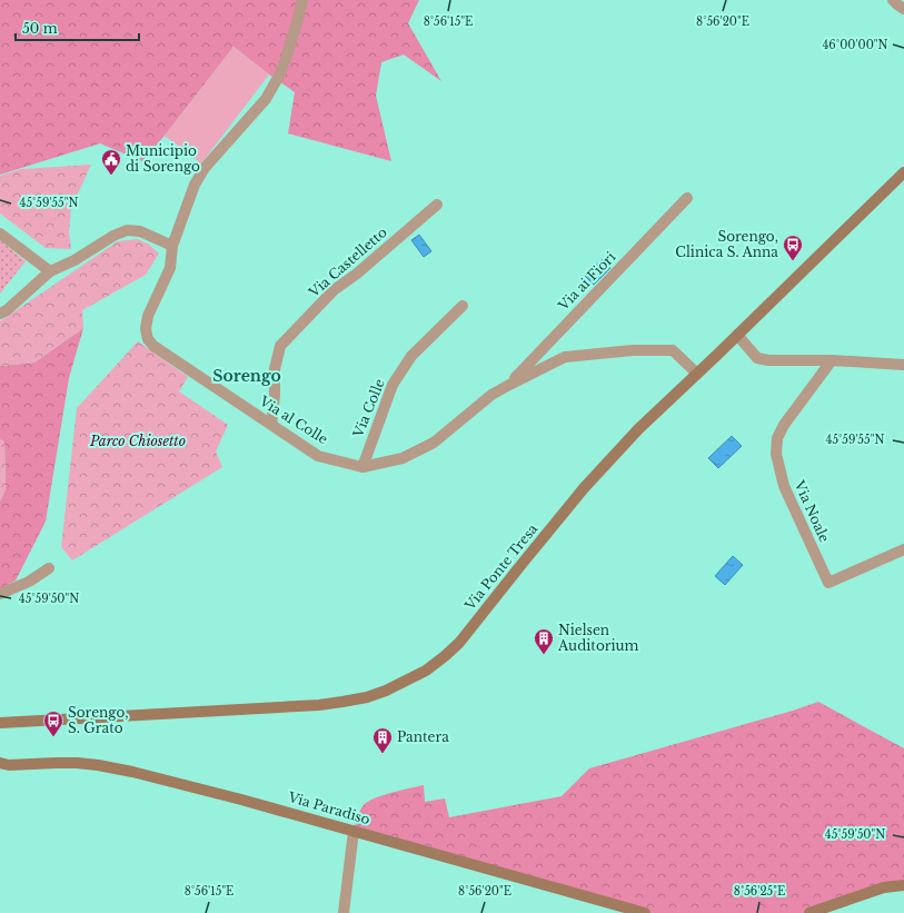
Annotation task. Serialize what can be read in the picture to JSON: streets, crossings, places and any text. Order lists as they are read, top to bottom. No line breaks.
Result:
{"streets":{"main road":["Via Ponte Tresa","Via Paradiso"],"street":["Via Castelletto","Via ai Fiori","Via Colle","Via al Colle","Via Noale"]},"crossings":[["Via Castelletto","Via al Colle"],["Via ai Fiori","Via al Colle"],["Via Colle","Via al Colle"],["Via al Colle","Via Ponte Tresa"]],"districts":["Sorengo"],"parks":["Parco Chiosetto"],"places":{"public building":["Municipio di Sorengo"],"bus stop":["Sorengo, Clinica S. Anna","Sorengo, S. Grato"],"building":["Nielsen Auditorium","Pantera"]},"scale_bar":"50 m","coordinates":["8°56'15\"E","8°56'20\"E","46°00'00\"N","45°59'55\"N","45°59'50\"N","8°56'25\"E"]}
